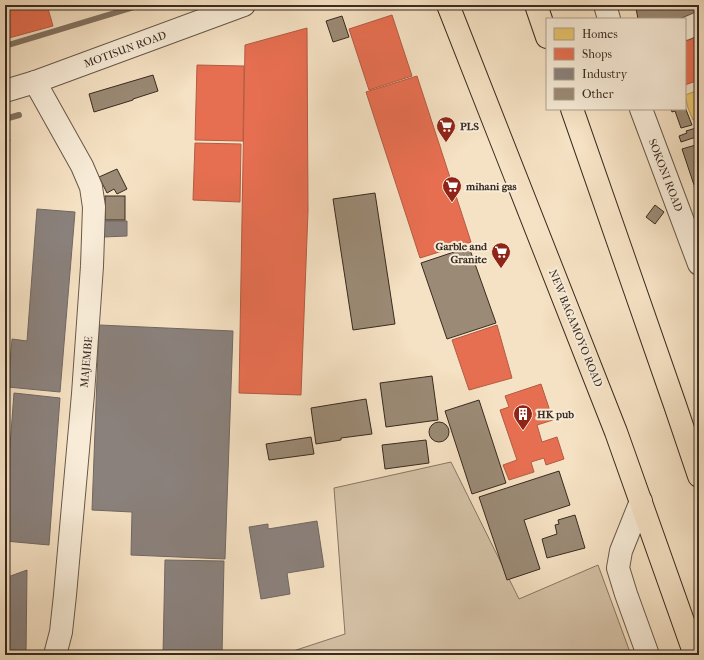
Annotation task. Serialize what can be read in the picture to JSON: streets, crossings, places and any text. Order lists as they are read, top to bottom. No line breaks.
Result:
{"streets":{"highway":["NEW BAGAMOYO ROAD"],"street":["MOTISUN ROAD","SOKONI ROAD","MAJEMBE"]},"crossings":[["MOTISUN ROAD","MAJEMBE"]],"places":{"supermarket":["PLS","mihani gas","Garble and Granite"],"building":["HK pub"]},"legend":["Homes","Shops","Industry","Other"]}
